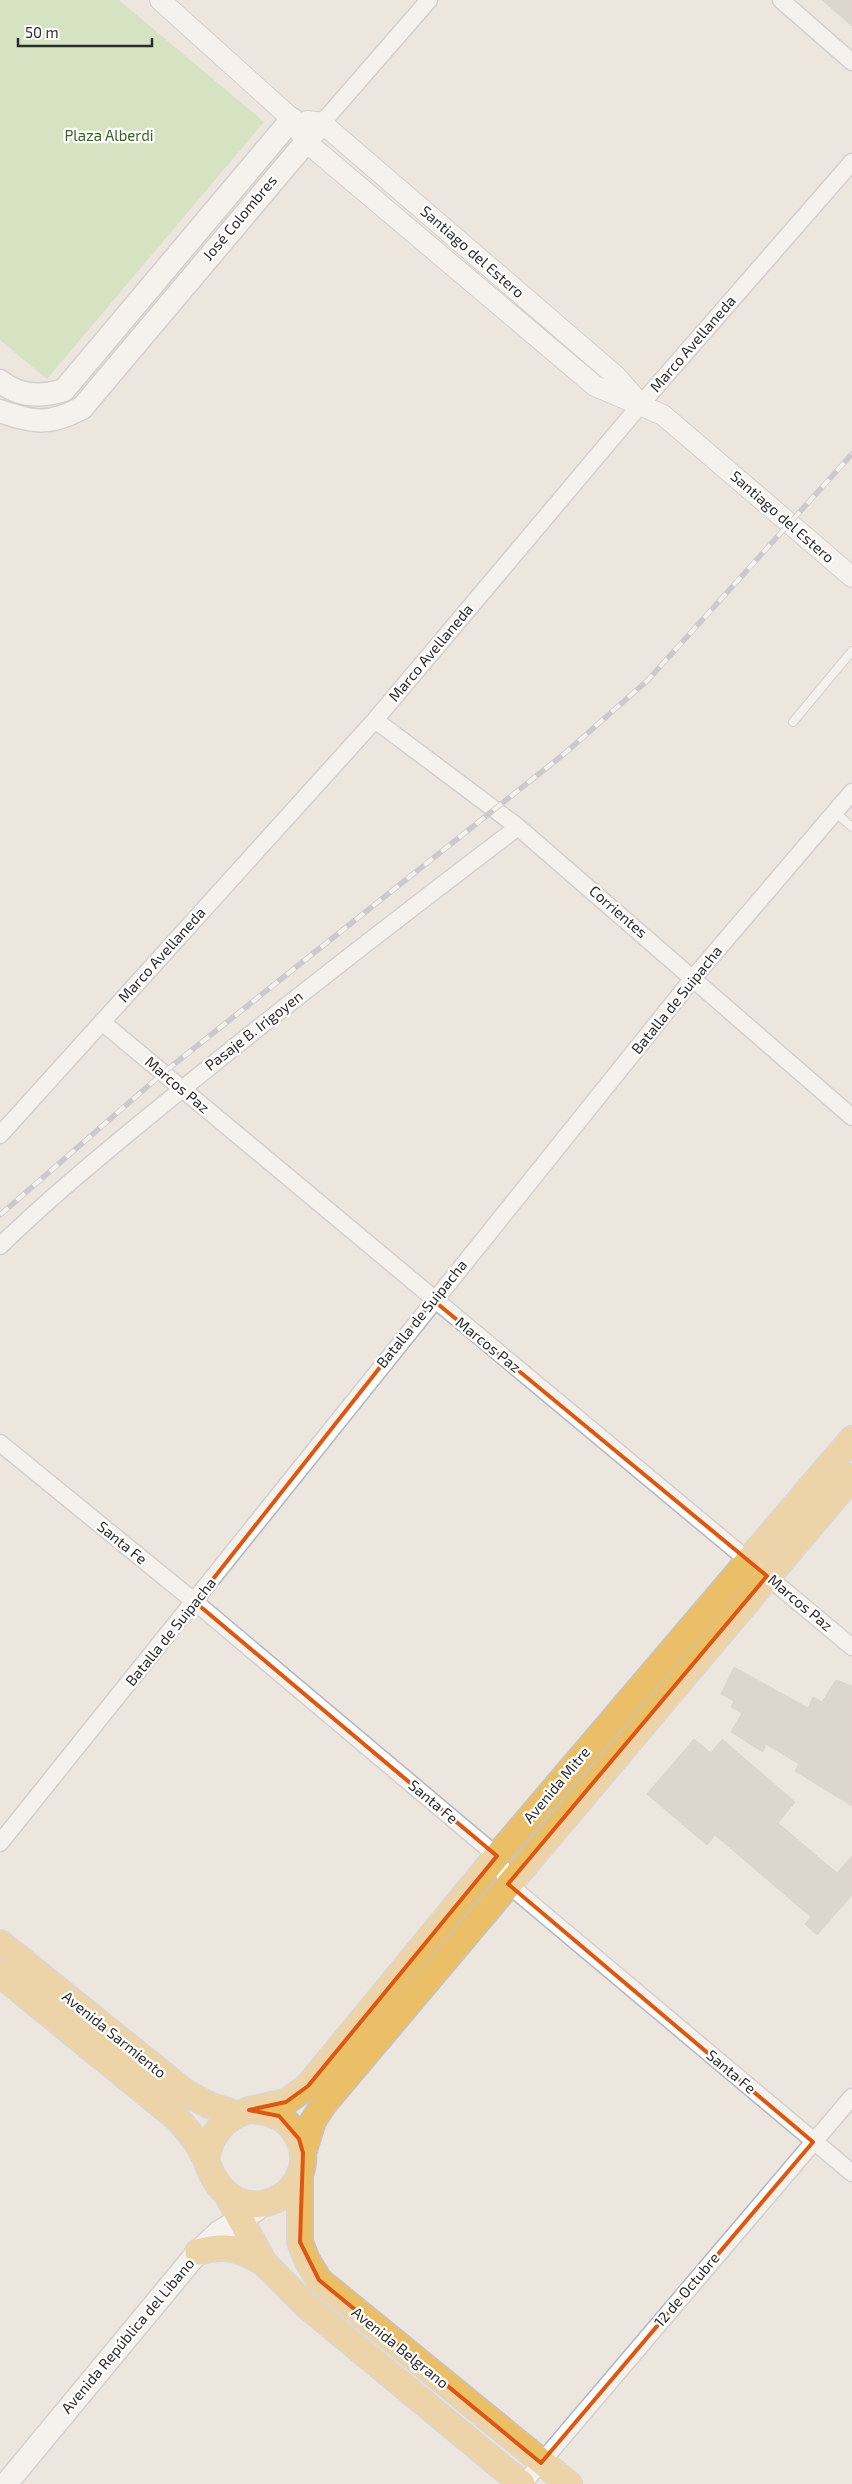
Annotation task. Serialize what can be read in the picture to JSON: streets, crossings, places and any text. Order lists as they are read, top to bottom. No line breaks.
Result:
{"streets":{"main road":["José Colombres","Avenida Mitre","Avenida Sarmiento","Avenida República del Libano","Avenida Belgrano"],"street":["Santiago del Estero","Marco Avellaneda","Corrientes","Batalla de Suipacha","Pasaje B. Irigoyen","Marcos Paz","Santa Fe","12 de Octubre"]},"crossings":[["José Colombres","Santiago del Estero"],["Santiago del Estero","Marco Avellaneda"],["Marco Avellaneda","Corrientes"],["Marco Avellaneda","Marcos Paz"],["Corrientes","Batalla de Suipacha"],["Corrientes","Pasaje B. Irigoyen"],["Batalla de Suipacha","Marcos Paz"],["Batalla de Suipacha","Santa Fe"],["Pasaje B. Irigoyen","Marcos Paz"],["Marcos Paz","Avenida Mitre"],["Santa Fe","Avenida Mitre"],["Santa Fe","12 de Octubre"],["Avenida Mitre","Avenida Sarmiento"],["Avenida Mitre","Avenida República del Libano"],["Avenida Mitre","Avenida Belgrano"],["Avenida Sarmiento","Avenida República del Libano"],["Avenida Sarmiento","Avenida Belgrano"],["12 de Octubre","Avenida Belgrano"],["Avenida República del Libano","Avenida Belgrano"]],"parks":["Plaza Alberdi"],"scale_bar":"50 m"}
